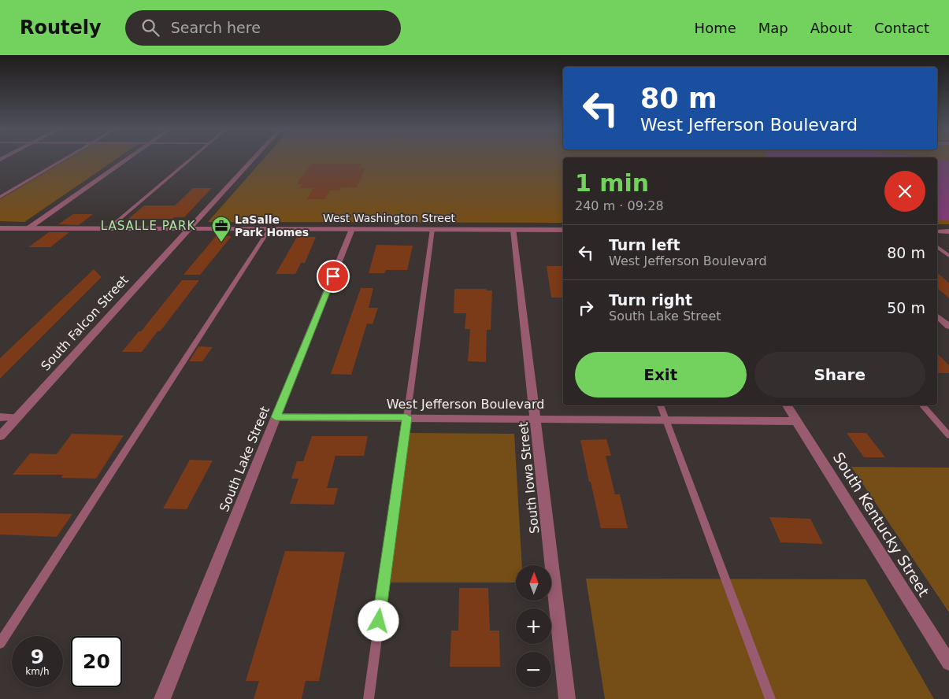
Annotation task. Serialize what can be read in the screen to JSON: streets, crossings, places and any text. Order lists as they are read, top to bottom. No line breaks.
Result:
{"streets":{"street":["West Washington Street","South Falcon Street","West Jefferson Boulevard","South Lake Street","South Iowa Street","South Kentucky Street"]},"crossings":[["West Washington Street","South Falcon Street"],["West Washington Street","South Lake Street"],["West Washington Street","South Iowa Street"],["West Jefferson Boulevard","South Lake Street"],["West Jefferson Boulevard","South Iowa Street"],["West Jefferson Boulevard","South Kentucky Street"]],"districts":["LASALLE PARK"],"places":{"office":["LaSalle Park Homes"]},"north":"top","page":{"header":"Routely","search":"Search here","nav":["Home","Map","About","Contact"],"turn":["80 m","West Jefferson Boulevard"],"heading":["1 min","240 m · 09:28"],"list":[{"name":"Turn left","note":"West Jefferson Boulevard","value":"80 m"},{"name":"Turn right","note":"South Lake Street","value":"50 m"}],"buttons":["Exit","Share"],"map_buttons":["+","−"],"speed":"9 km/h","limit":"20"}}
